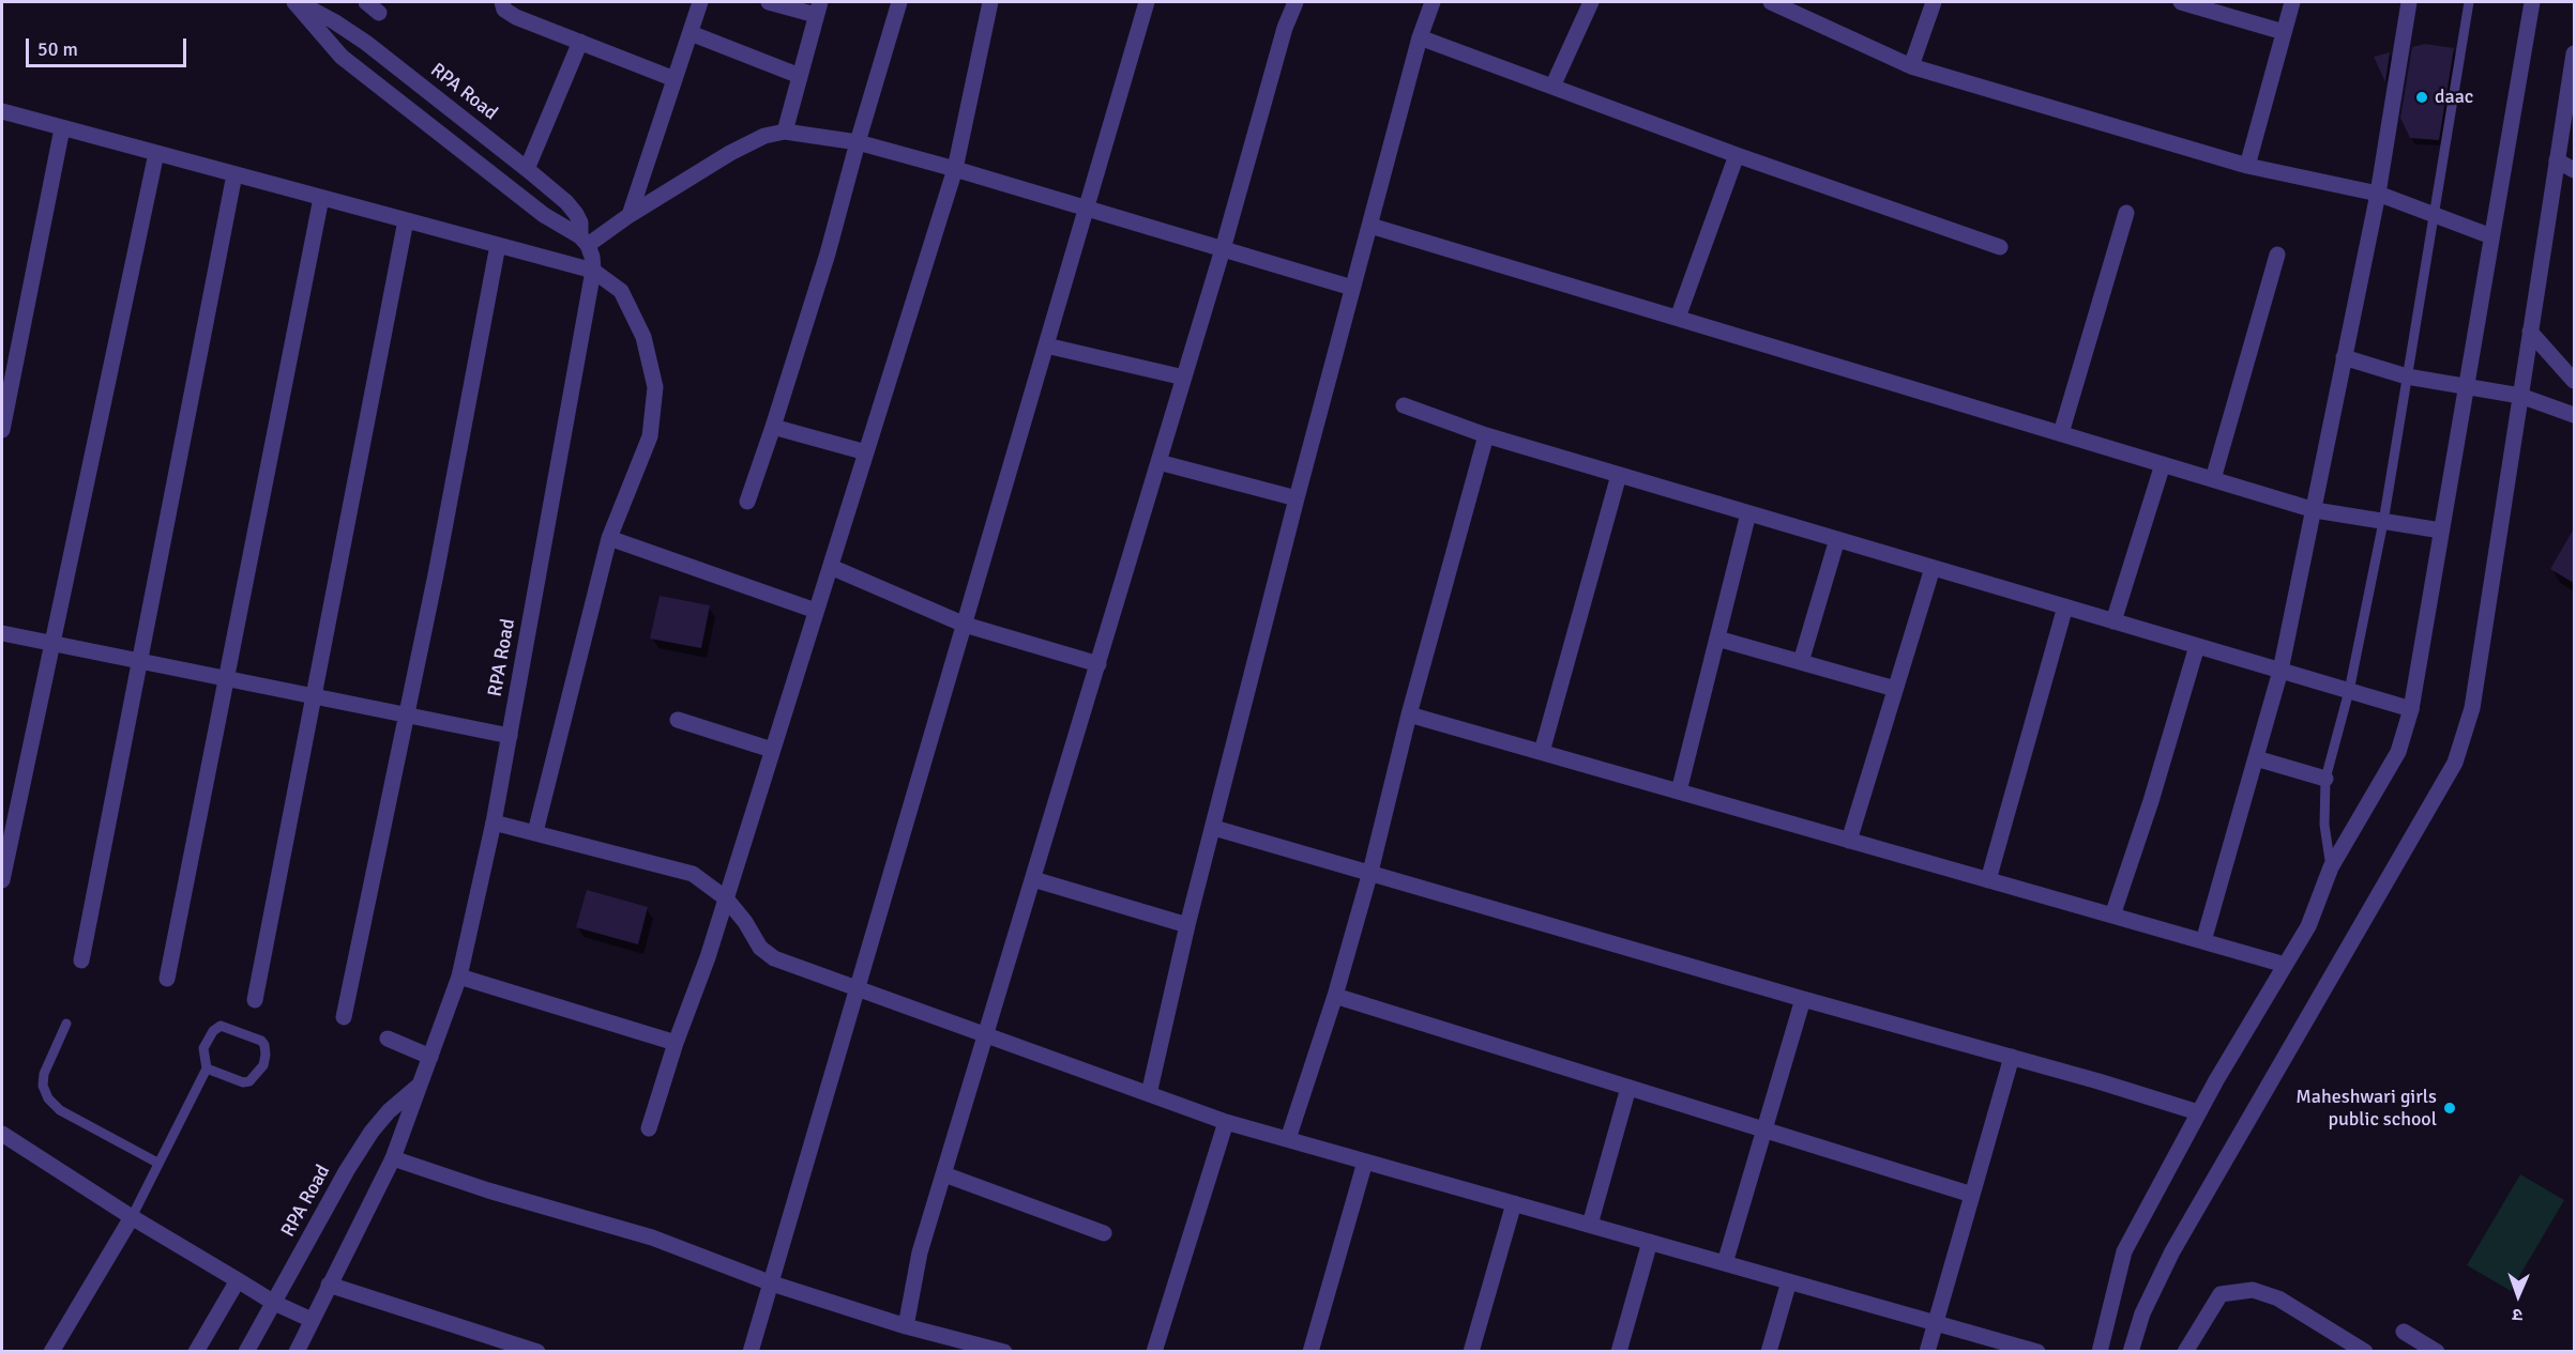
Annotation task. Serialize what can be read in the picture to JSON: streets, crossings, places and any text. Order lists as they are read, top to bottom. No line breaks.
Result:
{"streets":{"street":["RPA Road"]},"places":["daac","Maheshwari girls public school"],"scale_bar":"50 m","north":"bottom"}
